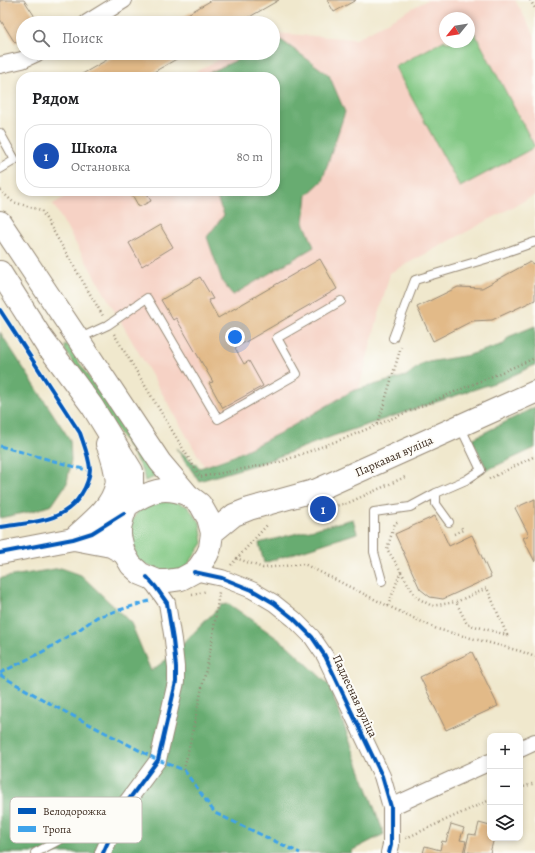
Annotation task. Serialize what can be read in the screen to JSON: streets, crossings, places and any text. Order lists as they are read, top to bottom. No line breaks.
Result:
{"streets":{"main road":["Паркавая вуліца"],"street":["Падлесная вуліца"]},"legend":["Велодорожка","Тропа"],"north":"bottom left","page":{"search":"Поиск","heading":"Рядом","list":[{"mark":"1","name":"Школа","note":"Остановка","value":"80 m"}],"pins":"1","map_buttons":["+","−"]}}
